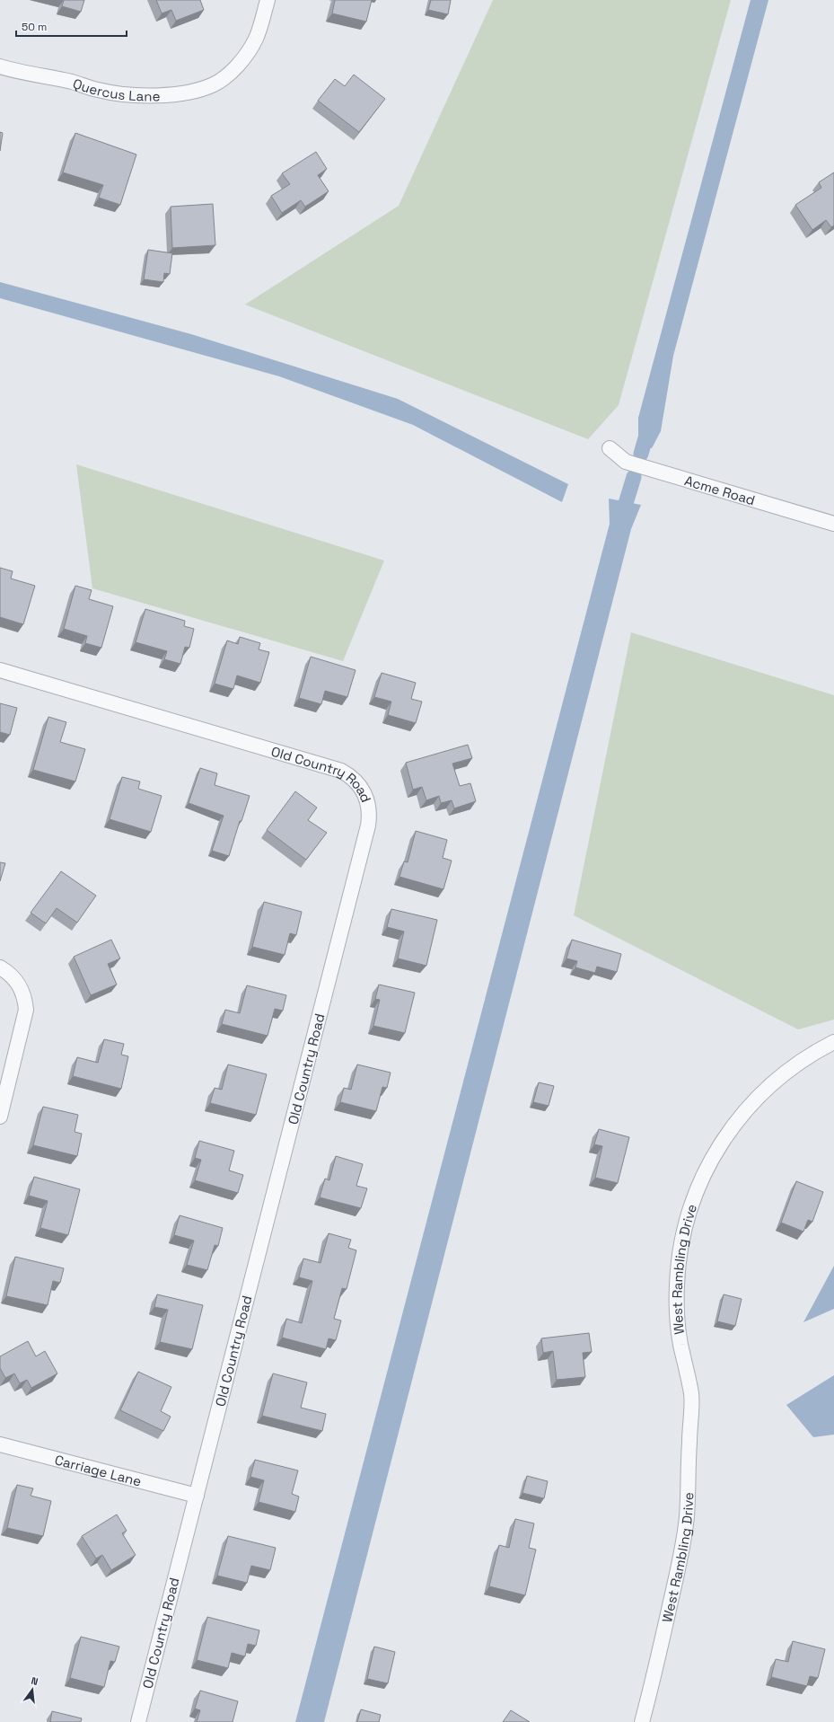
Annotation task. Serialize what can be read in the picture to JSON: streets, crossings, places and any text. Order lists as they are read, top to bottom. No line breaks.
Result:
{"streets":{"street":["Quercus Lane","Acme Road","Old Country Road","West Rambling Drive","Carriage Lane"]},"crossings":[["Old Country Road","Carriage Lane"]],"scale_bar":"50 m","north":"top"}
